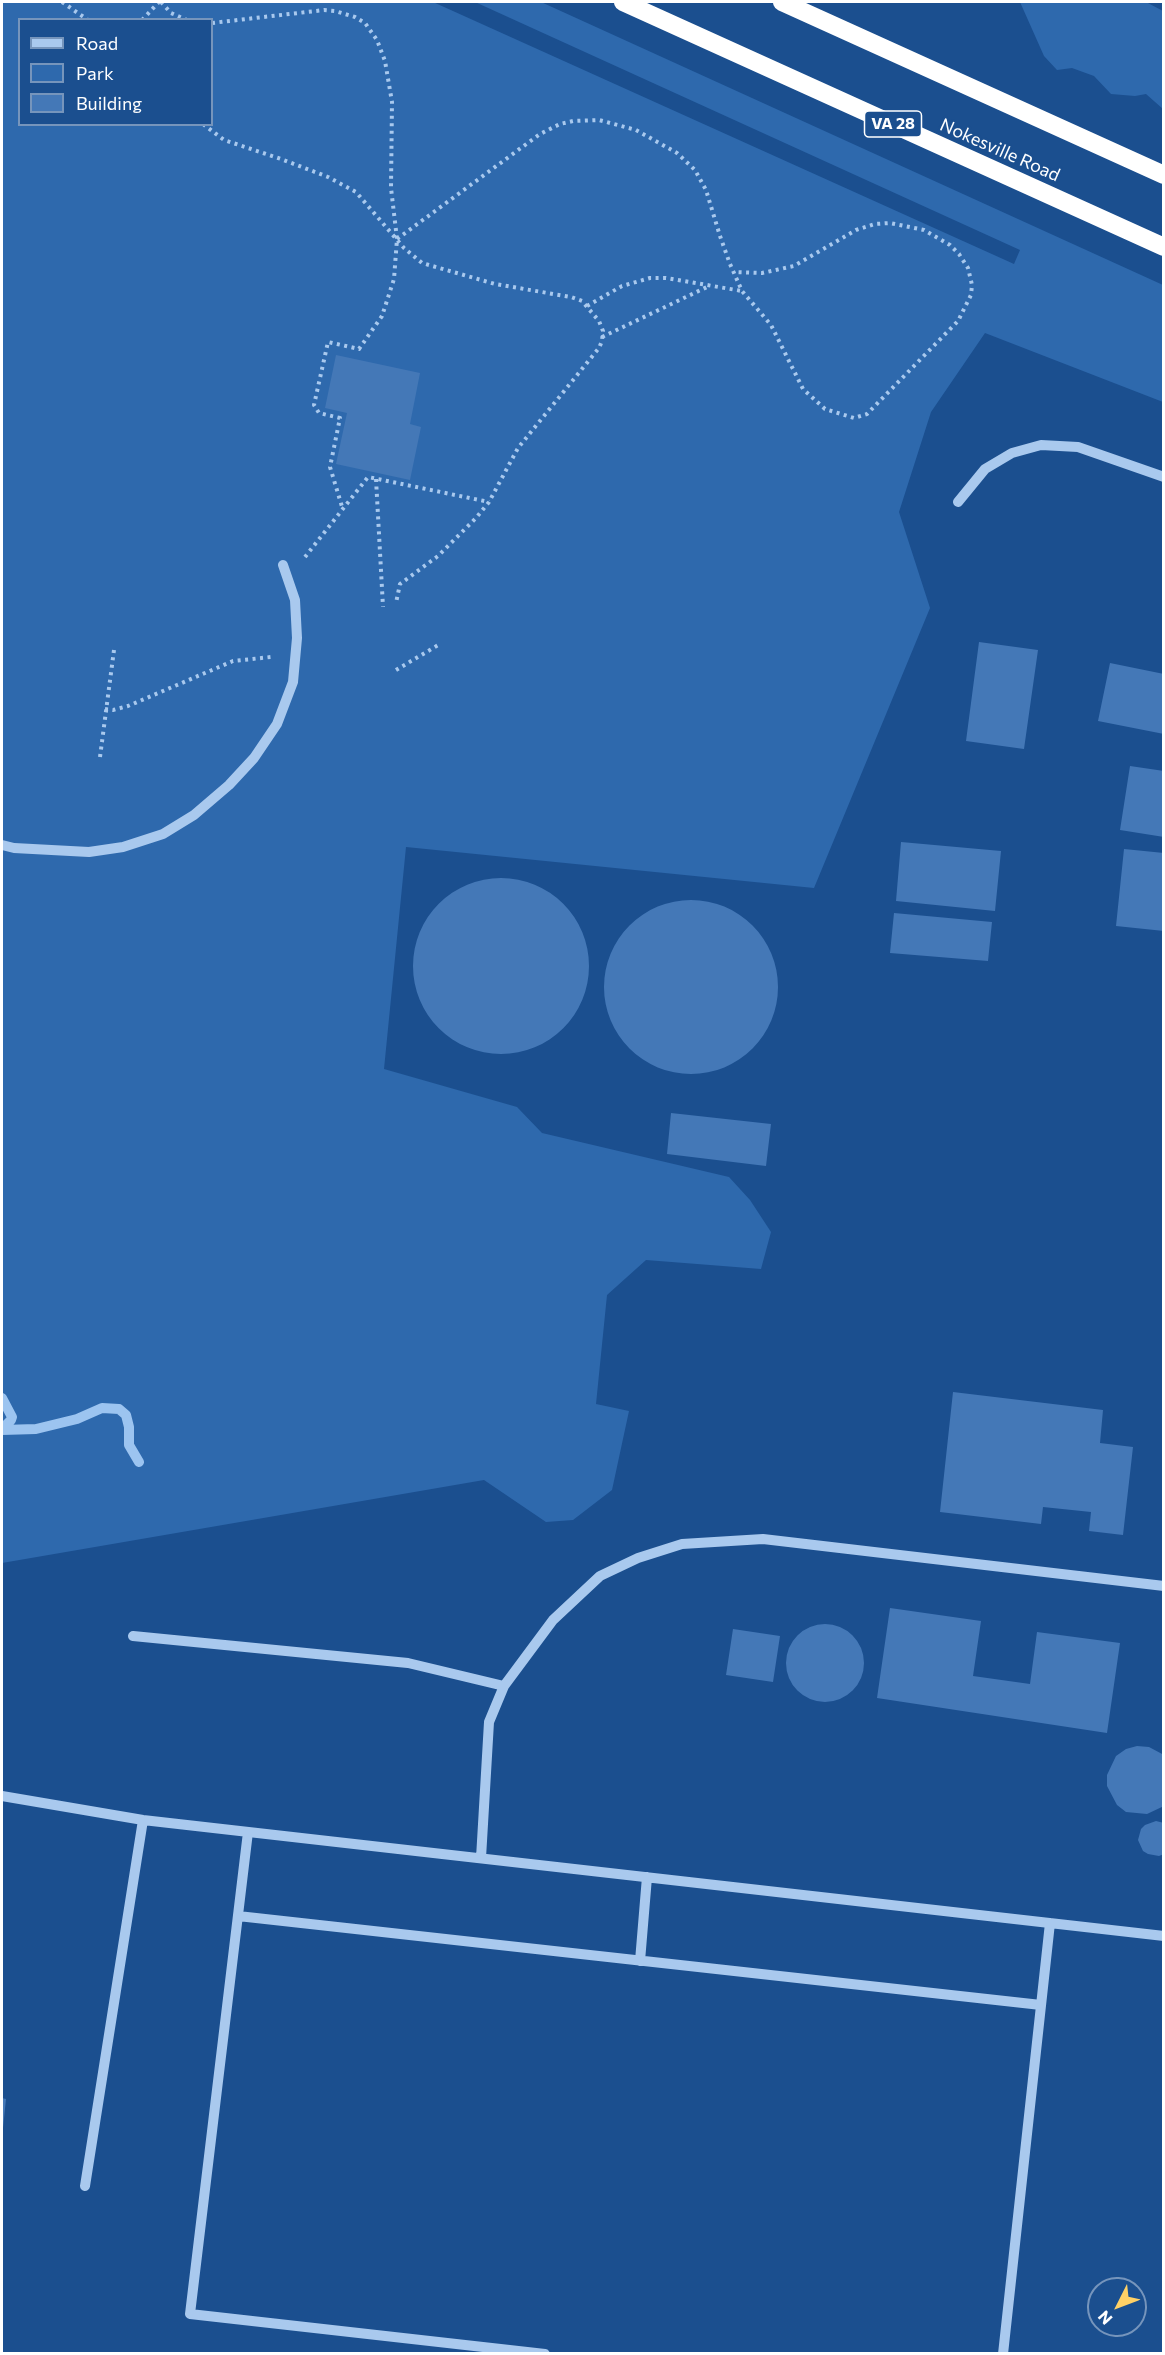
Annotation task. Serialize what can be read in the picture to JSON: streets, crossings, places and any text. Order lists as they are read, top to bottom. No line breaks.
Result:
{"streets":{"highway":["VA 28","Nokesville Road"]},"legend":["Road","Park","Building"],"north":"bottom left"}
